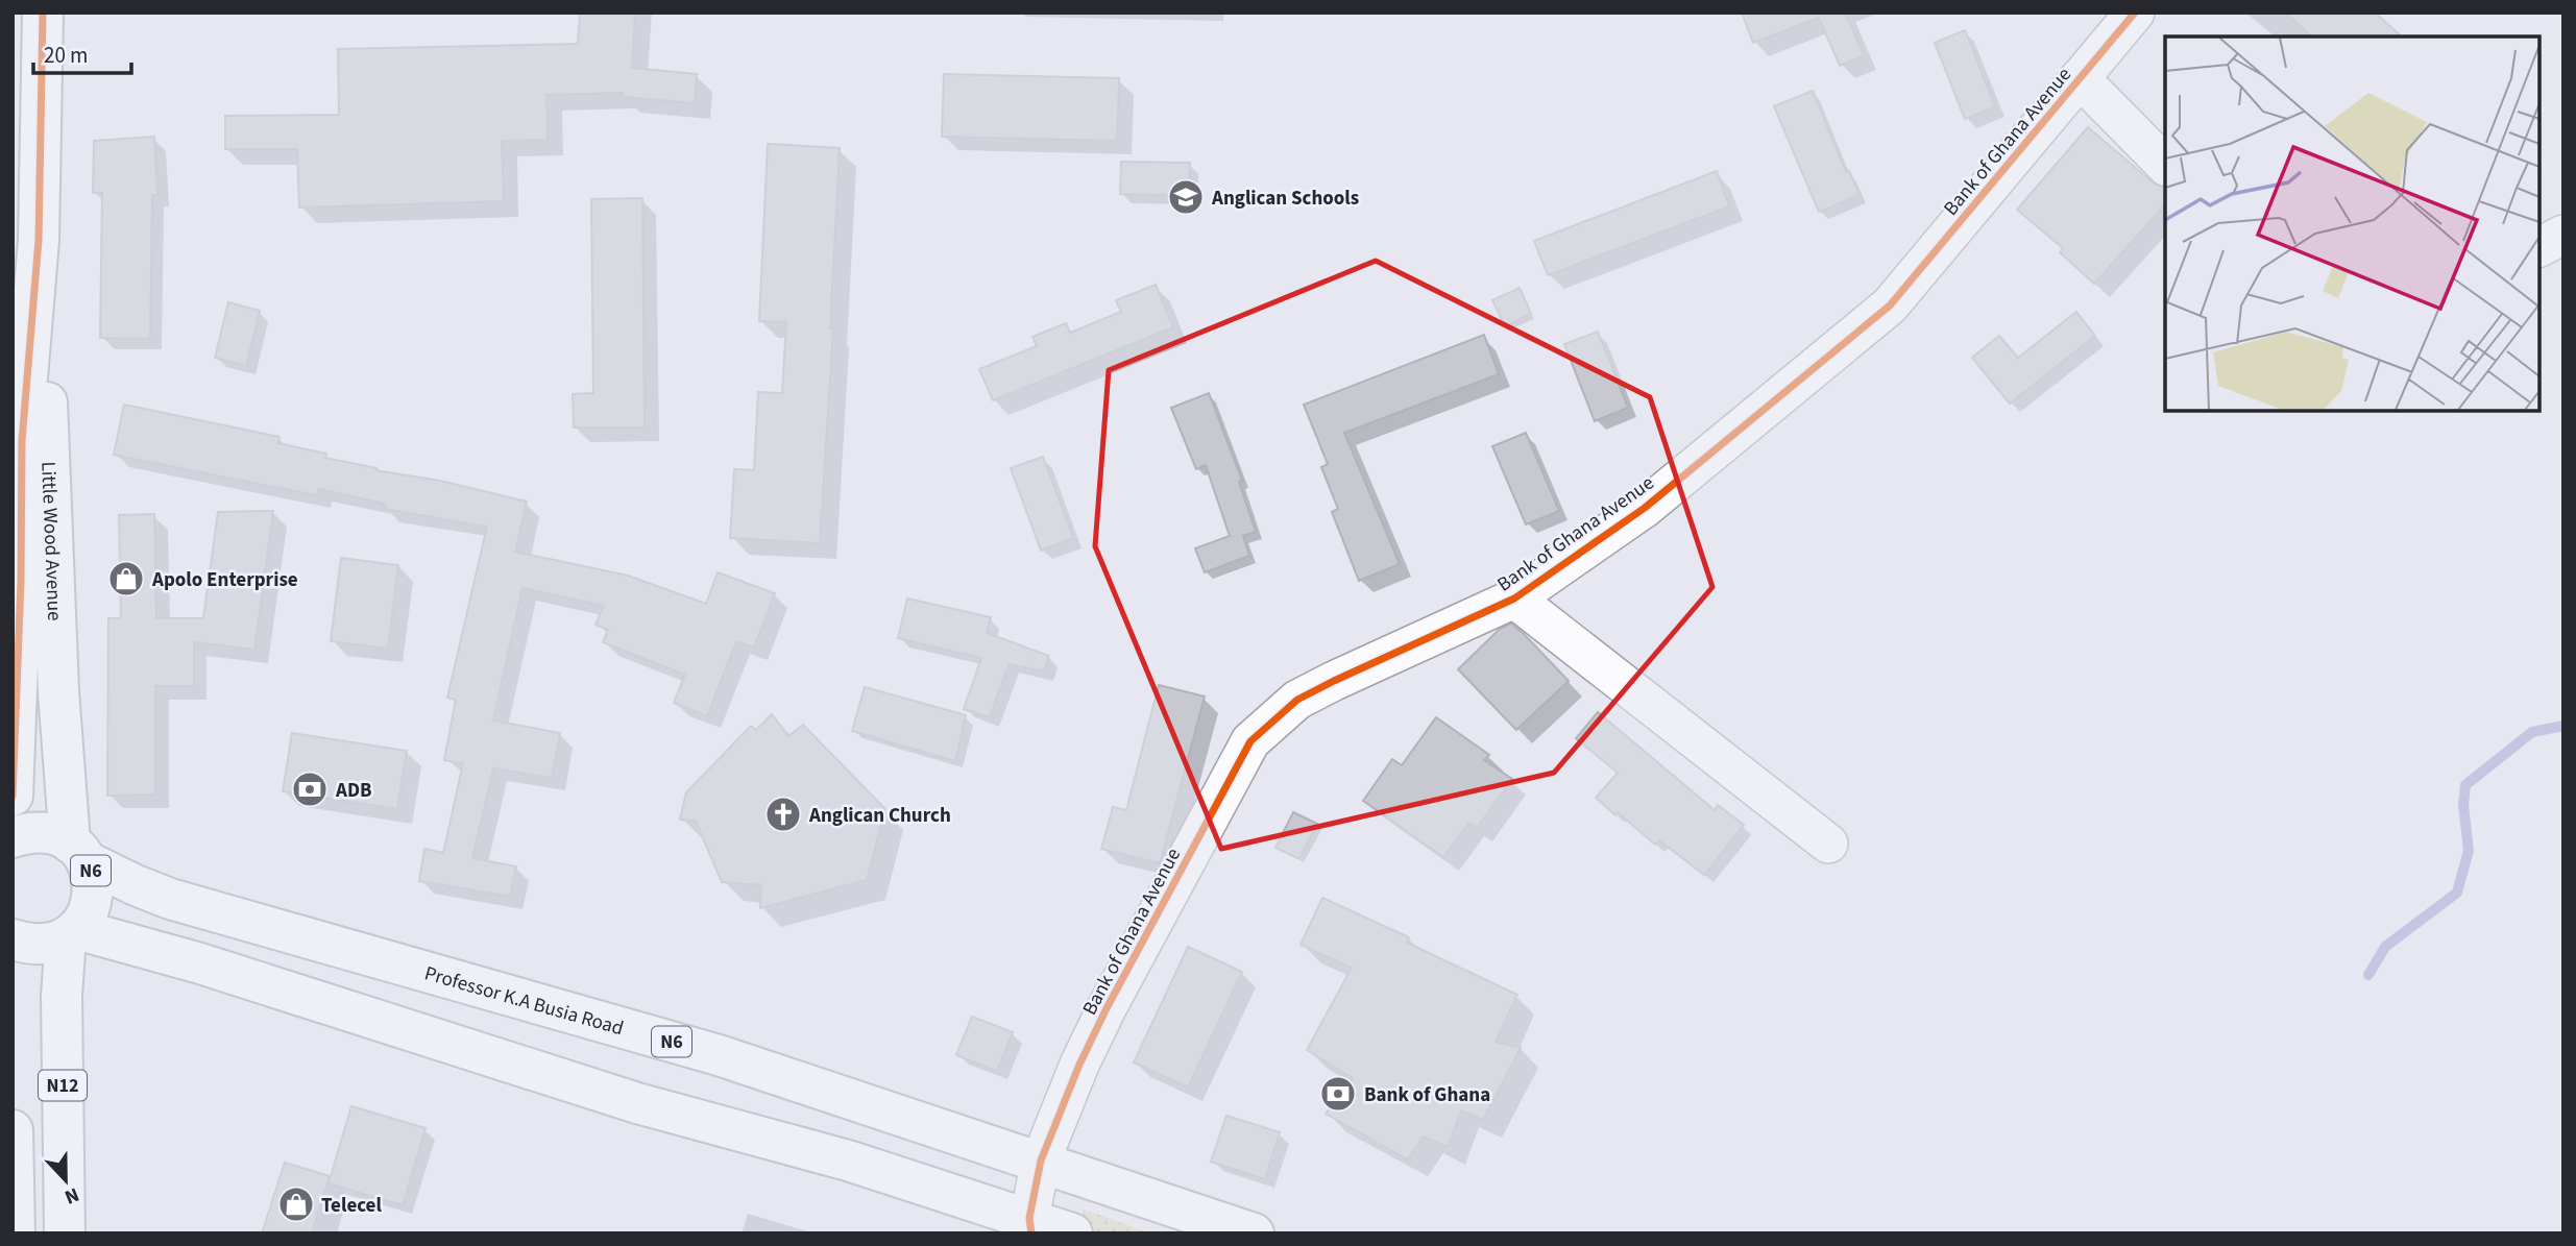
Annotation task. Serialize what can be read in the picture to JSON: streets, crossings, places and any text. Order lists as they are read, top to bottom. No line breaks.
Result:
{"streets":{"main road":["Little Wood Avenue","N6","Professor K.A Busia Road","N12"],"street":["Bank of Ghana Avenue"]},"crossings":[["Bank of Ghana Avenue","Professor K.A Busia Road"],["Little Wood Avenue","N6"],["Little Wood Avenue","Professor K.A Busia Road"],["N6","Professor K.A Busia Road"],["N6","N12"]],"places":{"school or university":["Anglican Schools"],"shop":["Apolo Enterprise","Telecel"],"bank":["ADB","Bank of Ghana"],"church":["Anglican Church"]},"scale_bar":"20 m","north":"bottom"}
